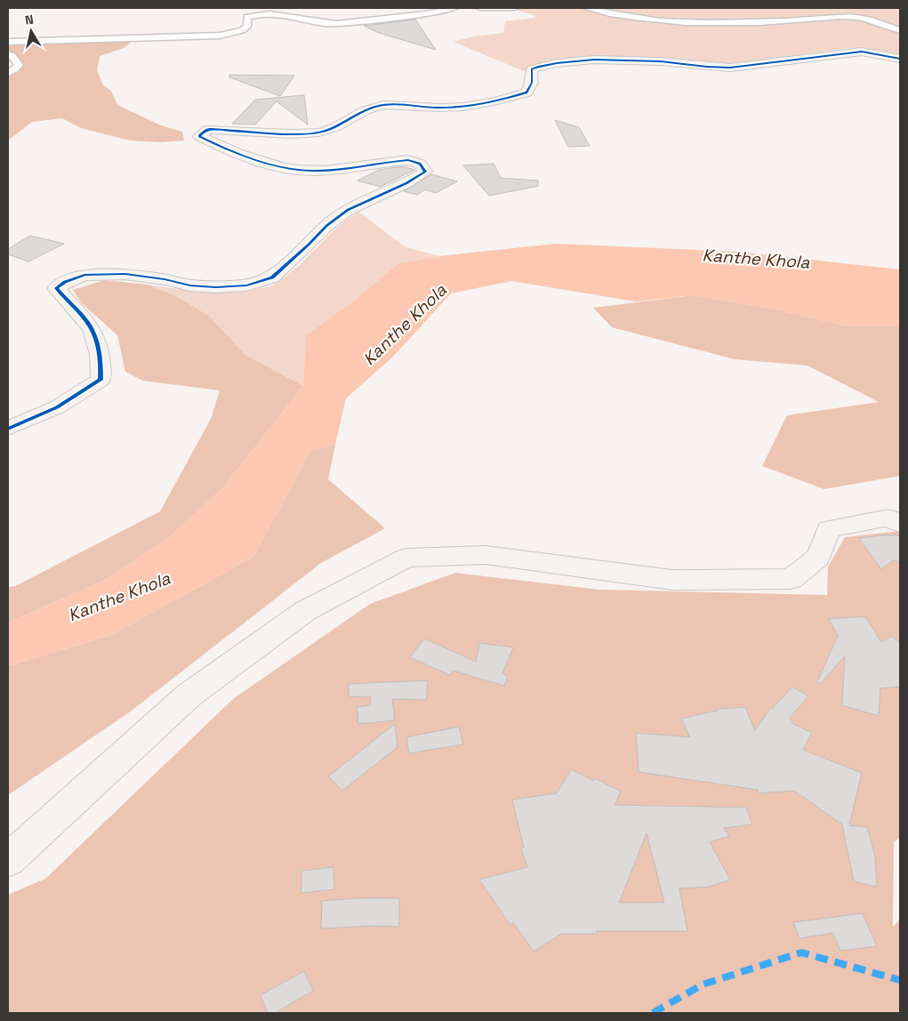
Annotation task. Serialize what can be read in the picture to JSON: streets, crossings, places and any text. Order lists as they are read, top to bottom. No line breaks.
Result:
{"water":["Kanthe Khola"],"north":"top"}
